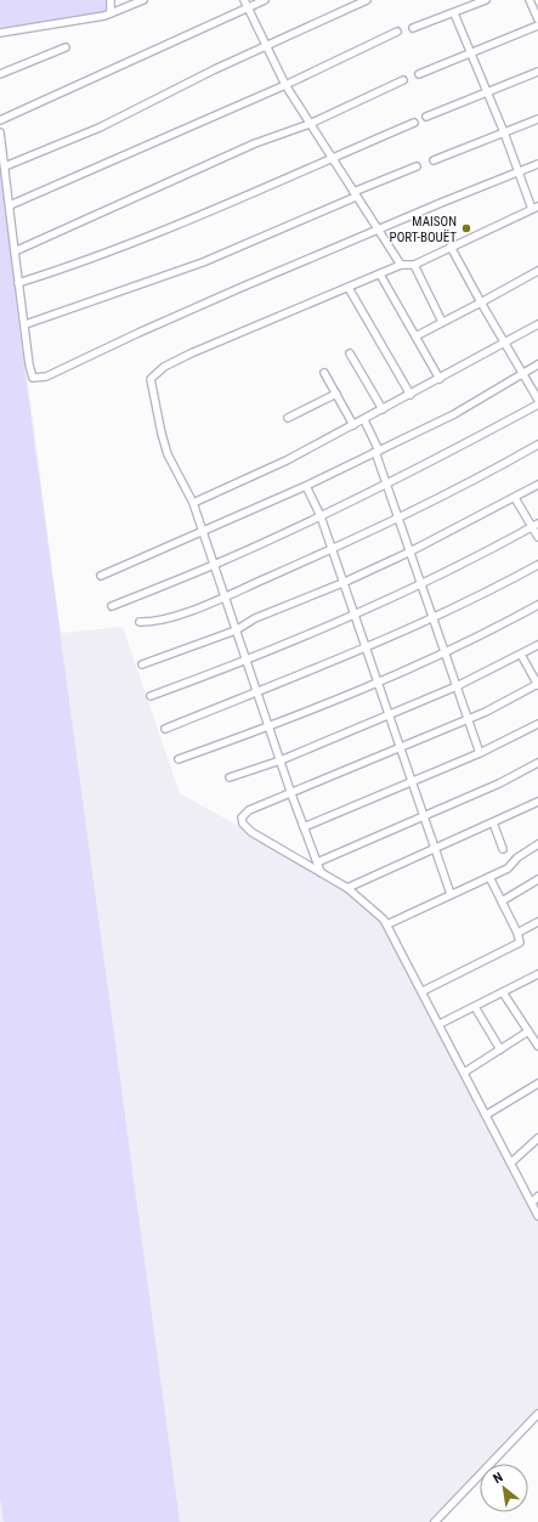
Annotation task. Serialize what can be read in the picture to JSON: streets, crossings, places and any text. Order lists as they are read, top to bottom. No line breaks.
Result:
{"places":["MAISON PORT-BOUËT"],"north":"top left"}
